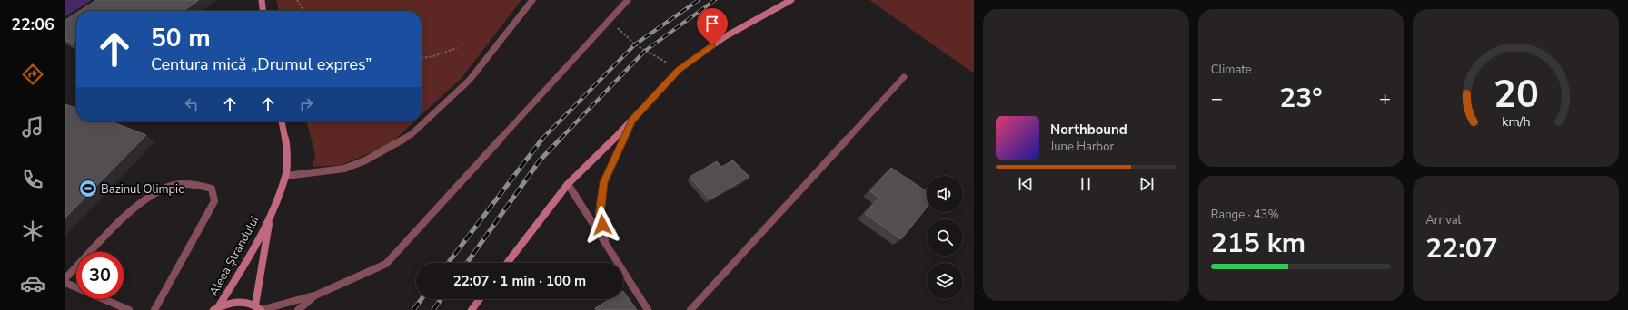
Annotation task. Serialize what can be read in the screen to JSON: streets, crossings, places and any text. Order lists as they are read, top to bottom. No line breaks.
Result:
{"streets":{"main road":["Aleea Ștrandului"]},"places":{"sports":["Bazinul Olimpic"]},"page":{"tabs":"22:06","tile":["Climate",["Range · 43%","215 km"],["Arrival","22:07"]],"turn":["50 m","Centura mică „Drumul expres”"],"heat":["−","23°","+"],"song":["Northbound","June Harbor"],"limit":"30","trip":"22:07 · 1 min · 100 m","gauge":["20","km/h"]}}
